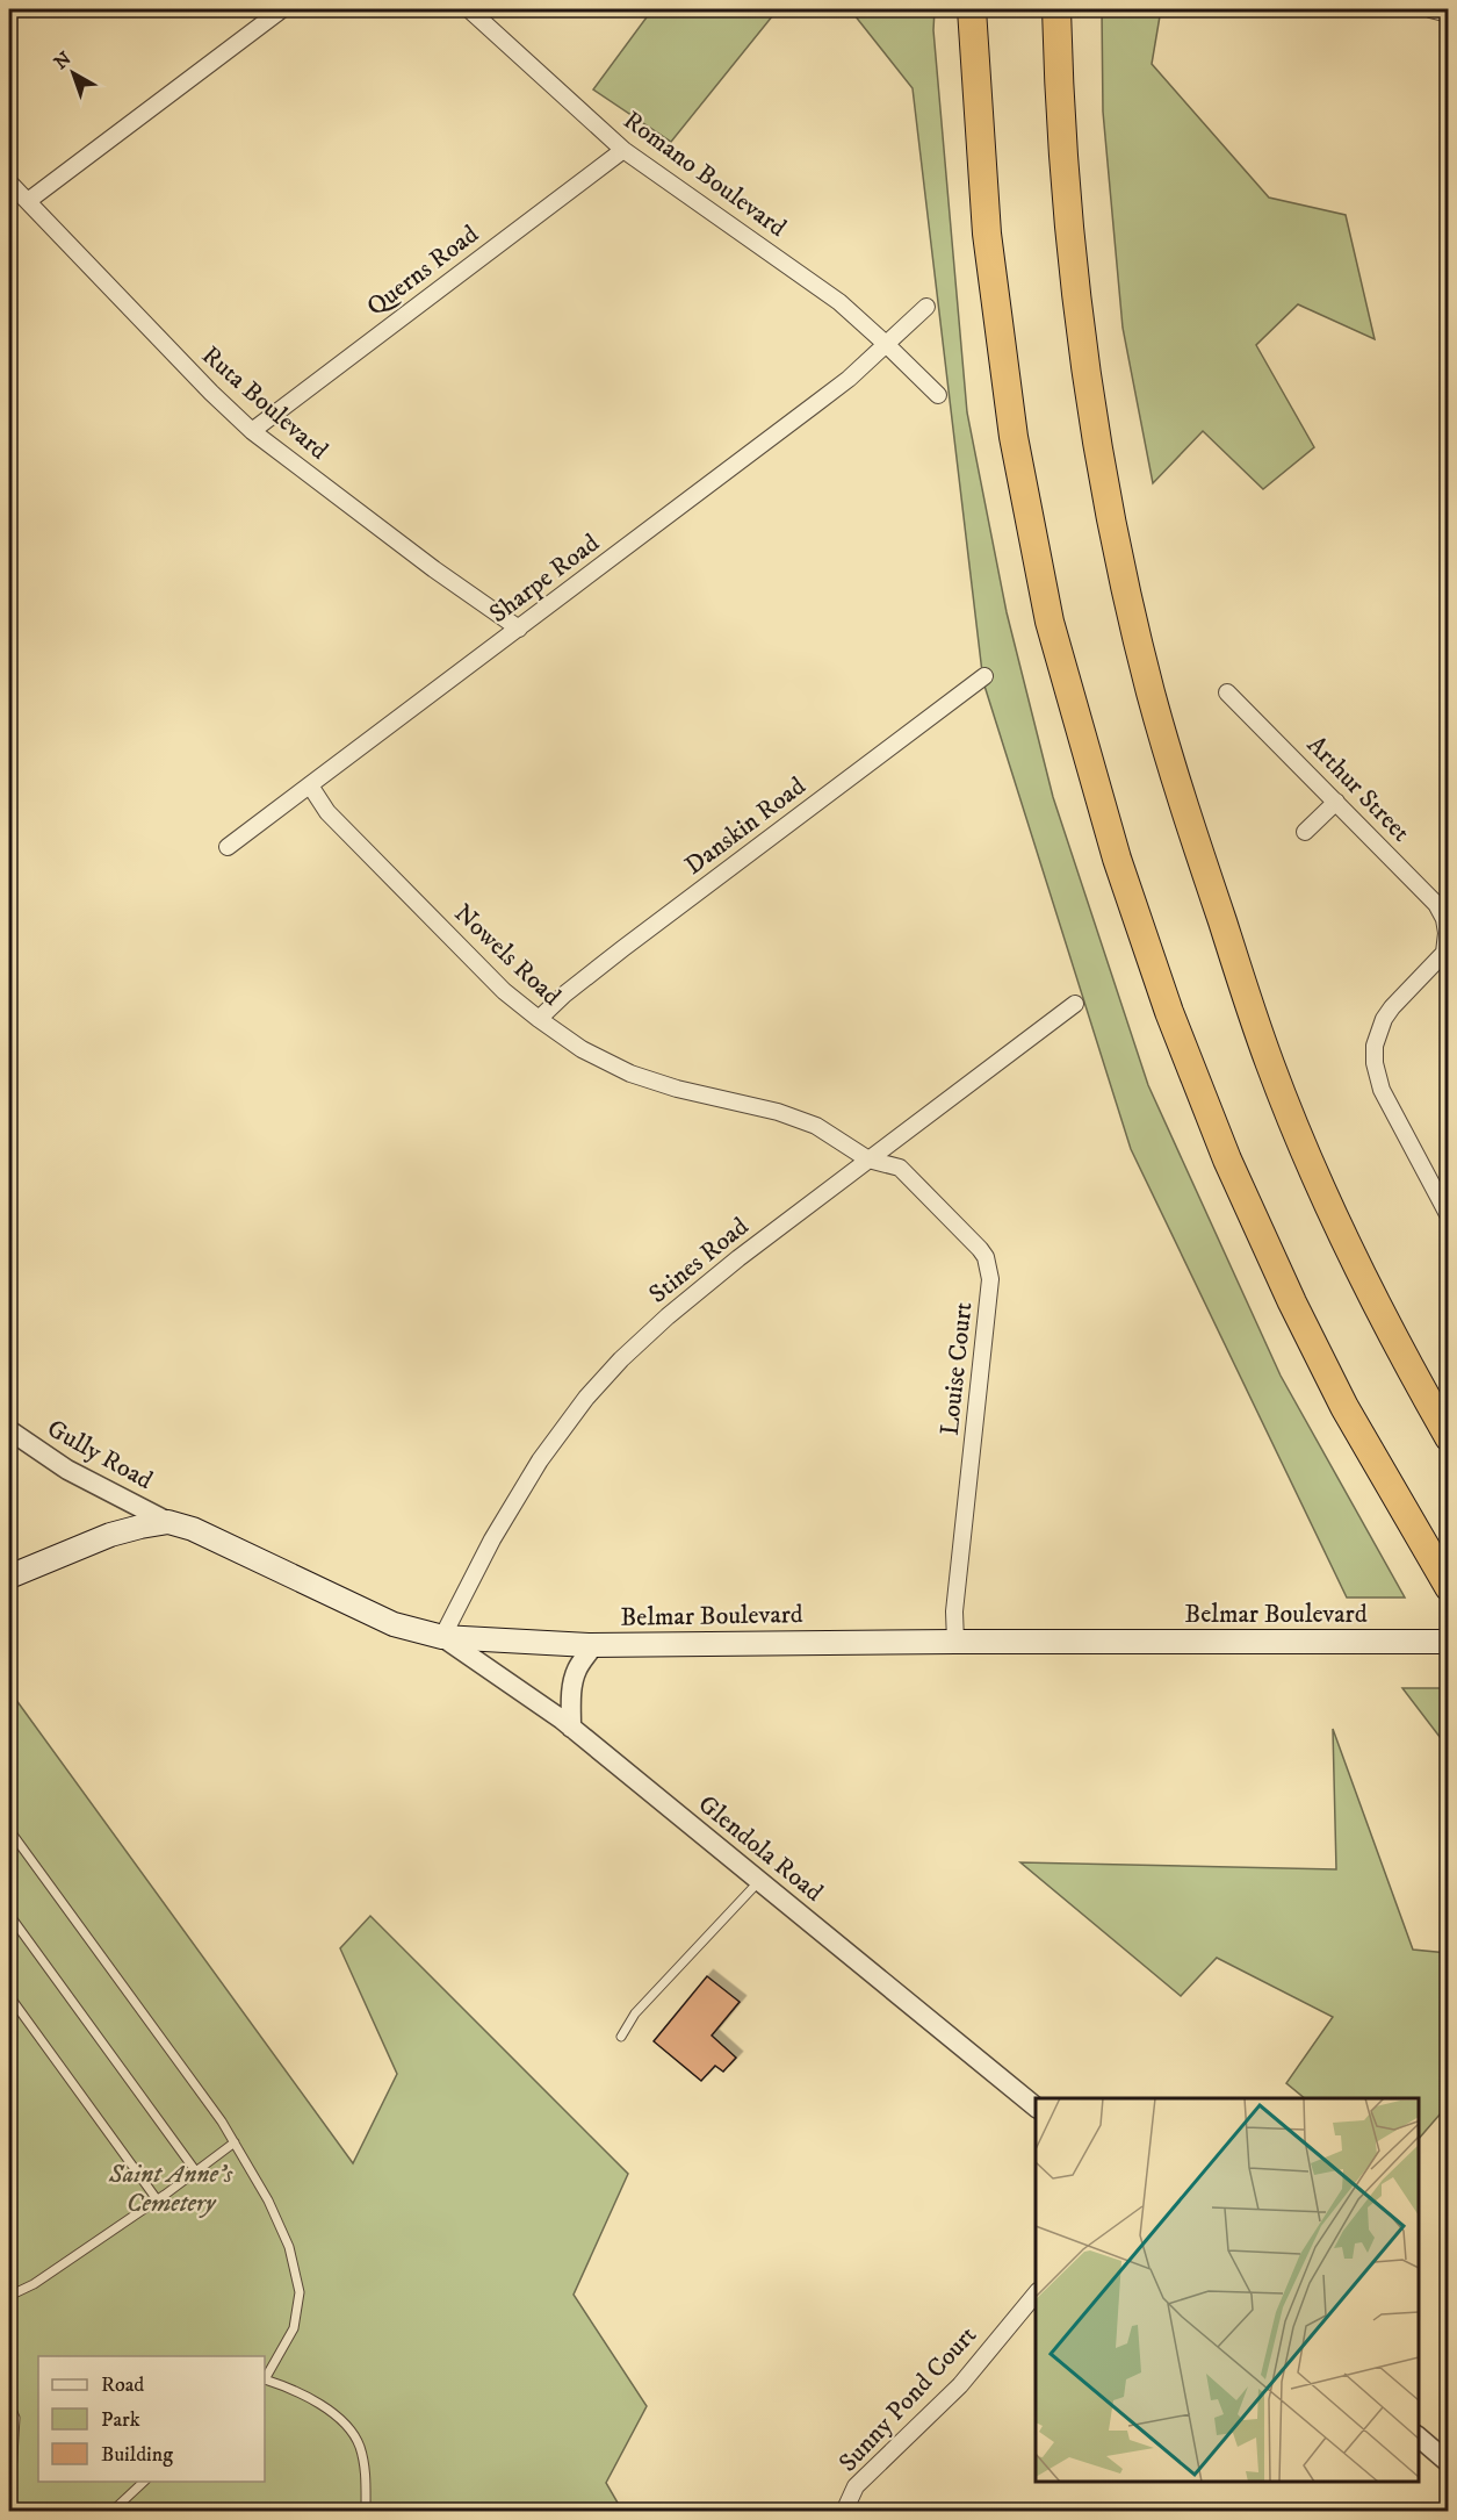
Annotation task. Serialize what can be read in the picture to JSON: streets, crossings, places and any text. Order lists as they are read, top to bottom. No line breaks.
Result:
{"streets":{"main road":["Belmar Boulevard"],"street":["Romano Boulevard","Querns Road","Ruta Boulevard","Sharpe Road","Arthur Street","Danskin Road","Nowels Road","Stines Road","Louise Court","Gully Road","Glendola Road","Sunny Pond Court"]},"crossings":[["Romano Boulevard","Querns Road"],["Romano Boulevard","Sharpe Road"],["Querns Road","Ruta Boulevard"],["Ruta Boulevard","Sharpe Road"],["Sharpe Road","Nowels Road"],["Danskin Road","Nowels Road"],["Nowels Road","Stines Road"],["Nowels Road","Louise Court"],["Stines Road","Louise Court"],["Stines Road","Belmar Boulevard"],["Stines Road","Glendola Road"],["Louise Court","Belmar Boulevard"],["Gully Road","Belmar Boulevard"],["Belmar Boulevard","Glendola Road"]],"parks":["Saint Anne's Cemetery"],"legend":["Road","Park","Building"],"north":"top left"}
